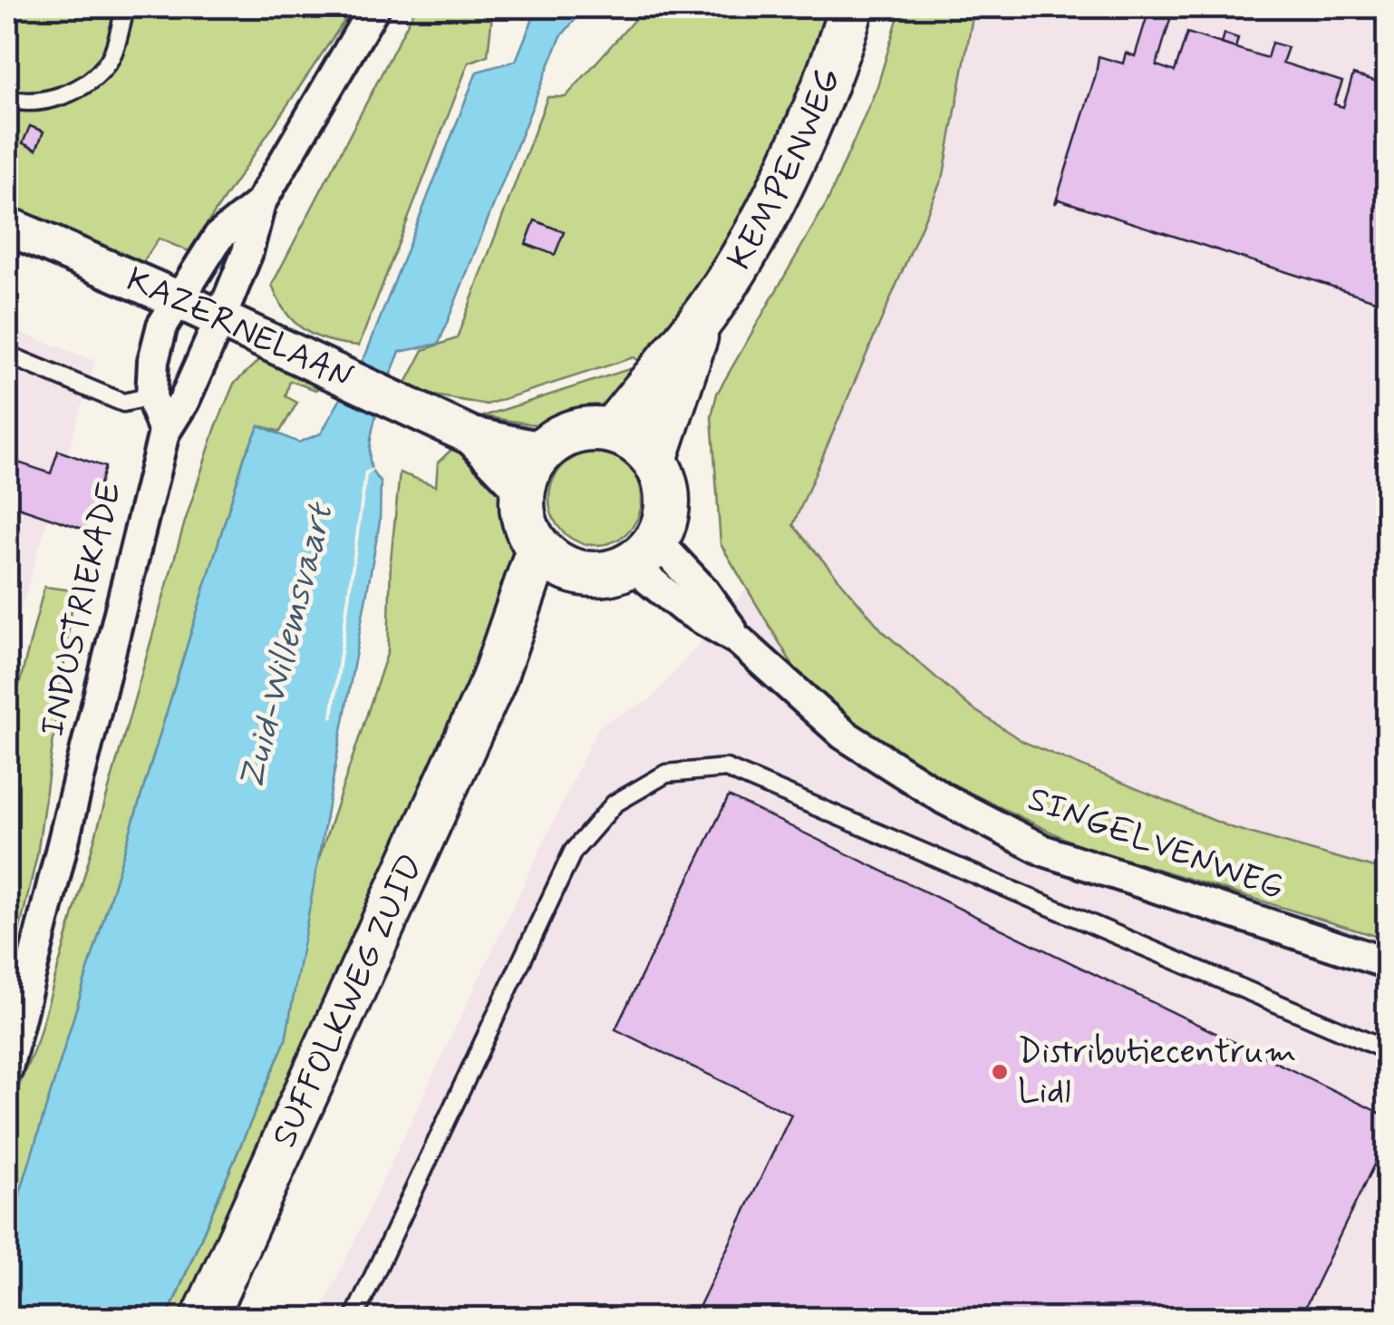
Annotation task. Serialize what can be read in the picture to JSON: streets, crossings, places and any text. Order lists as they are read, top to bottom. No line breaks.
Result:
{"streets":{"main road":["KEMPENWEG","SUFFOLKWEG ZUID"],"street":["KAZERNELAAN","INDUSTRIEKADE","SINGELVENWEG"]},"crossings":[["KEMPENWEG","KAZERNELAAN"],["KEMPENWEG","SINGELVENWEG"],["KEMPENWEG","SUFFOLKWEG ZUID"],["KAZERNELAAN","INDUSTRIEKADE"],["KAZERNELAAN","SINGELVENWEG"],["KAZERNELAAN","SUFFOLKWEG ZUID"],["SINGELVENWEG","SUFFOLKWEG ZUID"]],"water":["Zuid-Willemsvaart"],"places":["Distributiecentrum Lidl"]}
